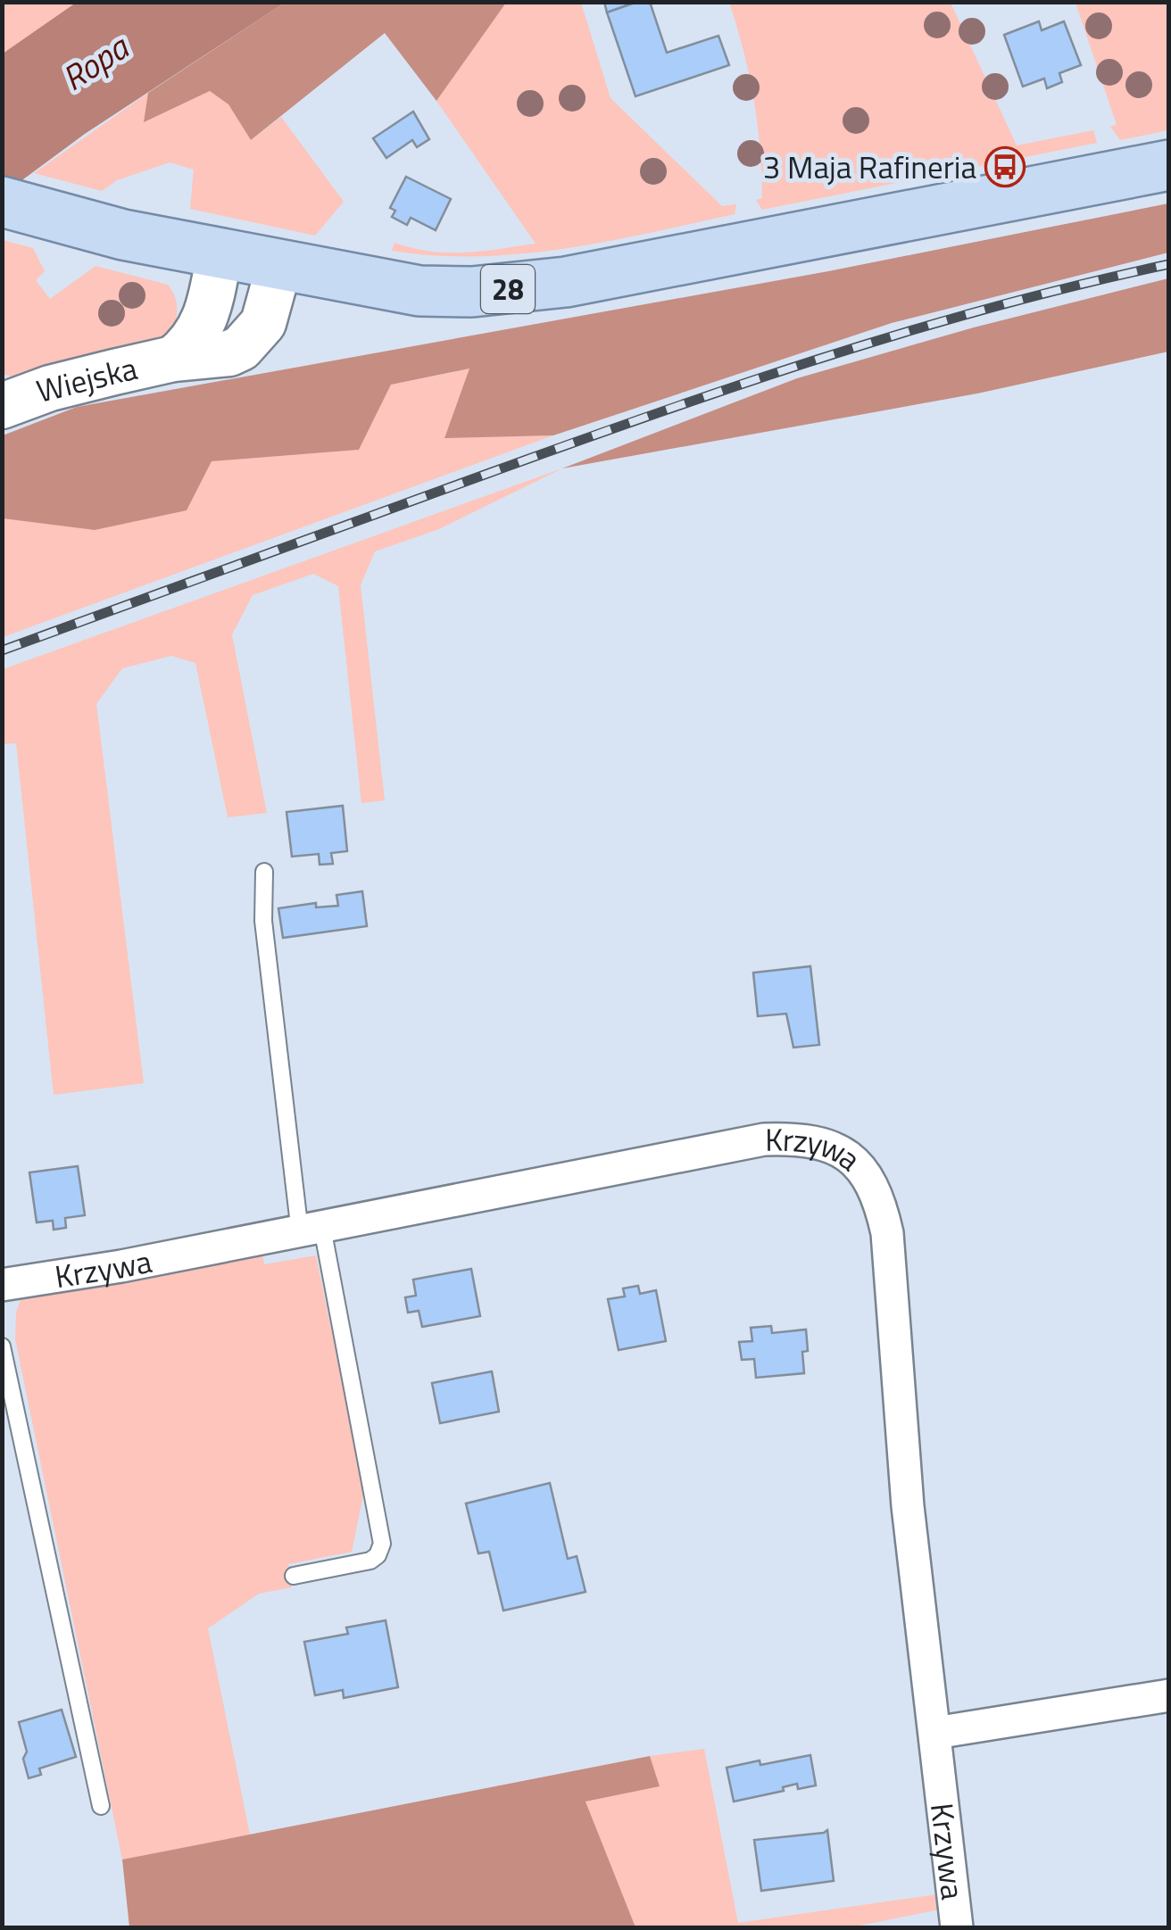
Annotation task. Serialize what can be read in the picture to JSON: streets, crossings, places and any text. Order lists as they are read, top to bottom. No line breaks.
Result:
{"streets":{"main road":["28"],"street":["Wiejska","Krzywa"]},"crossings":[["28","Wiejska"]],"water":["Ropa"],"places":{"bus stop":["3 Maja Rafineria"]}}
